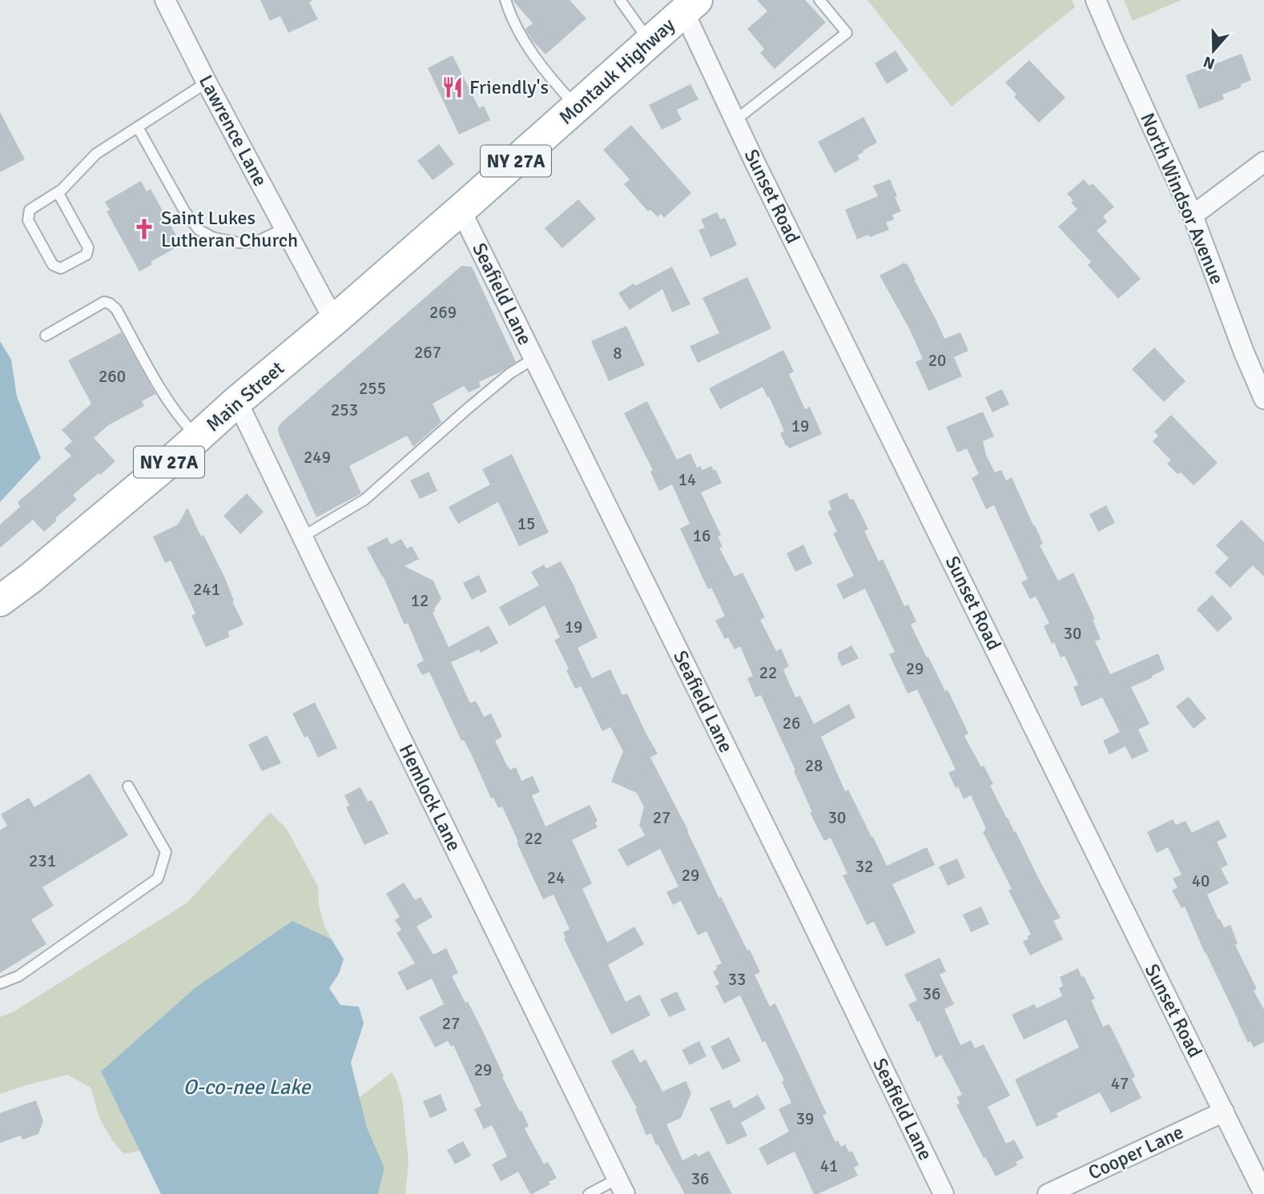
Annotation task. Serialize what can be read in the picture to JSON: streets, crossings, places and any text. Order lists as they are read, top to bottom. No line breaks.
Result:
{"streets":{"main road":["Montauk Highway","NY 27A","Main Street"],"street":["Lawrence Lane","Sunset Road","North Windsor Avenue","Seafield Lane","Hemlock Lane","Cooper Lane"]},"crossings":[["Montauk Highway","Lawrence Lane"],["Montauk Highway","Sunset Road"],["Montauk Highway","Seafield Lane"],["Montauk Highway","Main Street"],["Lawrence Lane","Main Street"],["Sunset Road","Cooper Lane"],["Main Street","Hemlock Lane"]],"water":["O-co-nee Lake"],"places":{"restaurant":["Friendly's"],"church":["Saint Lukes Lutheran Church"]},"house_numbers":["269","267","8","20","260","255","253","19","249","14","15","16","241","12","19","30","29","22","26","28","27","30","22","231","32","29","24","40","33","36","27","29","47","39","41","36"],"north":"bottom"}
